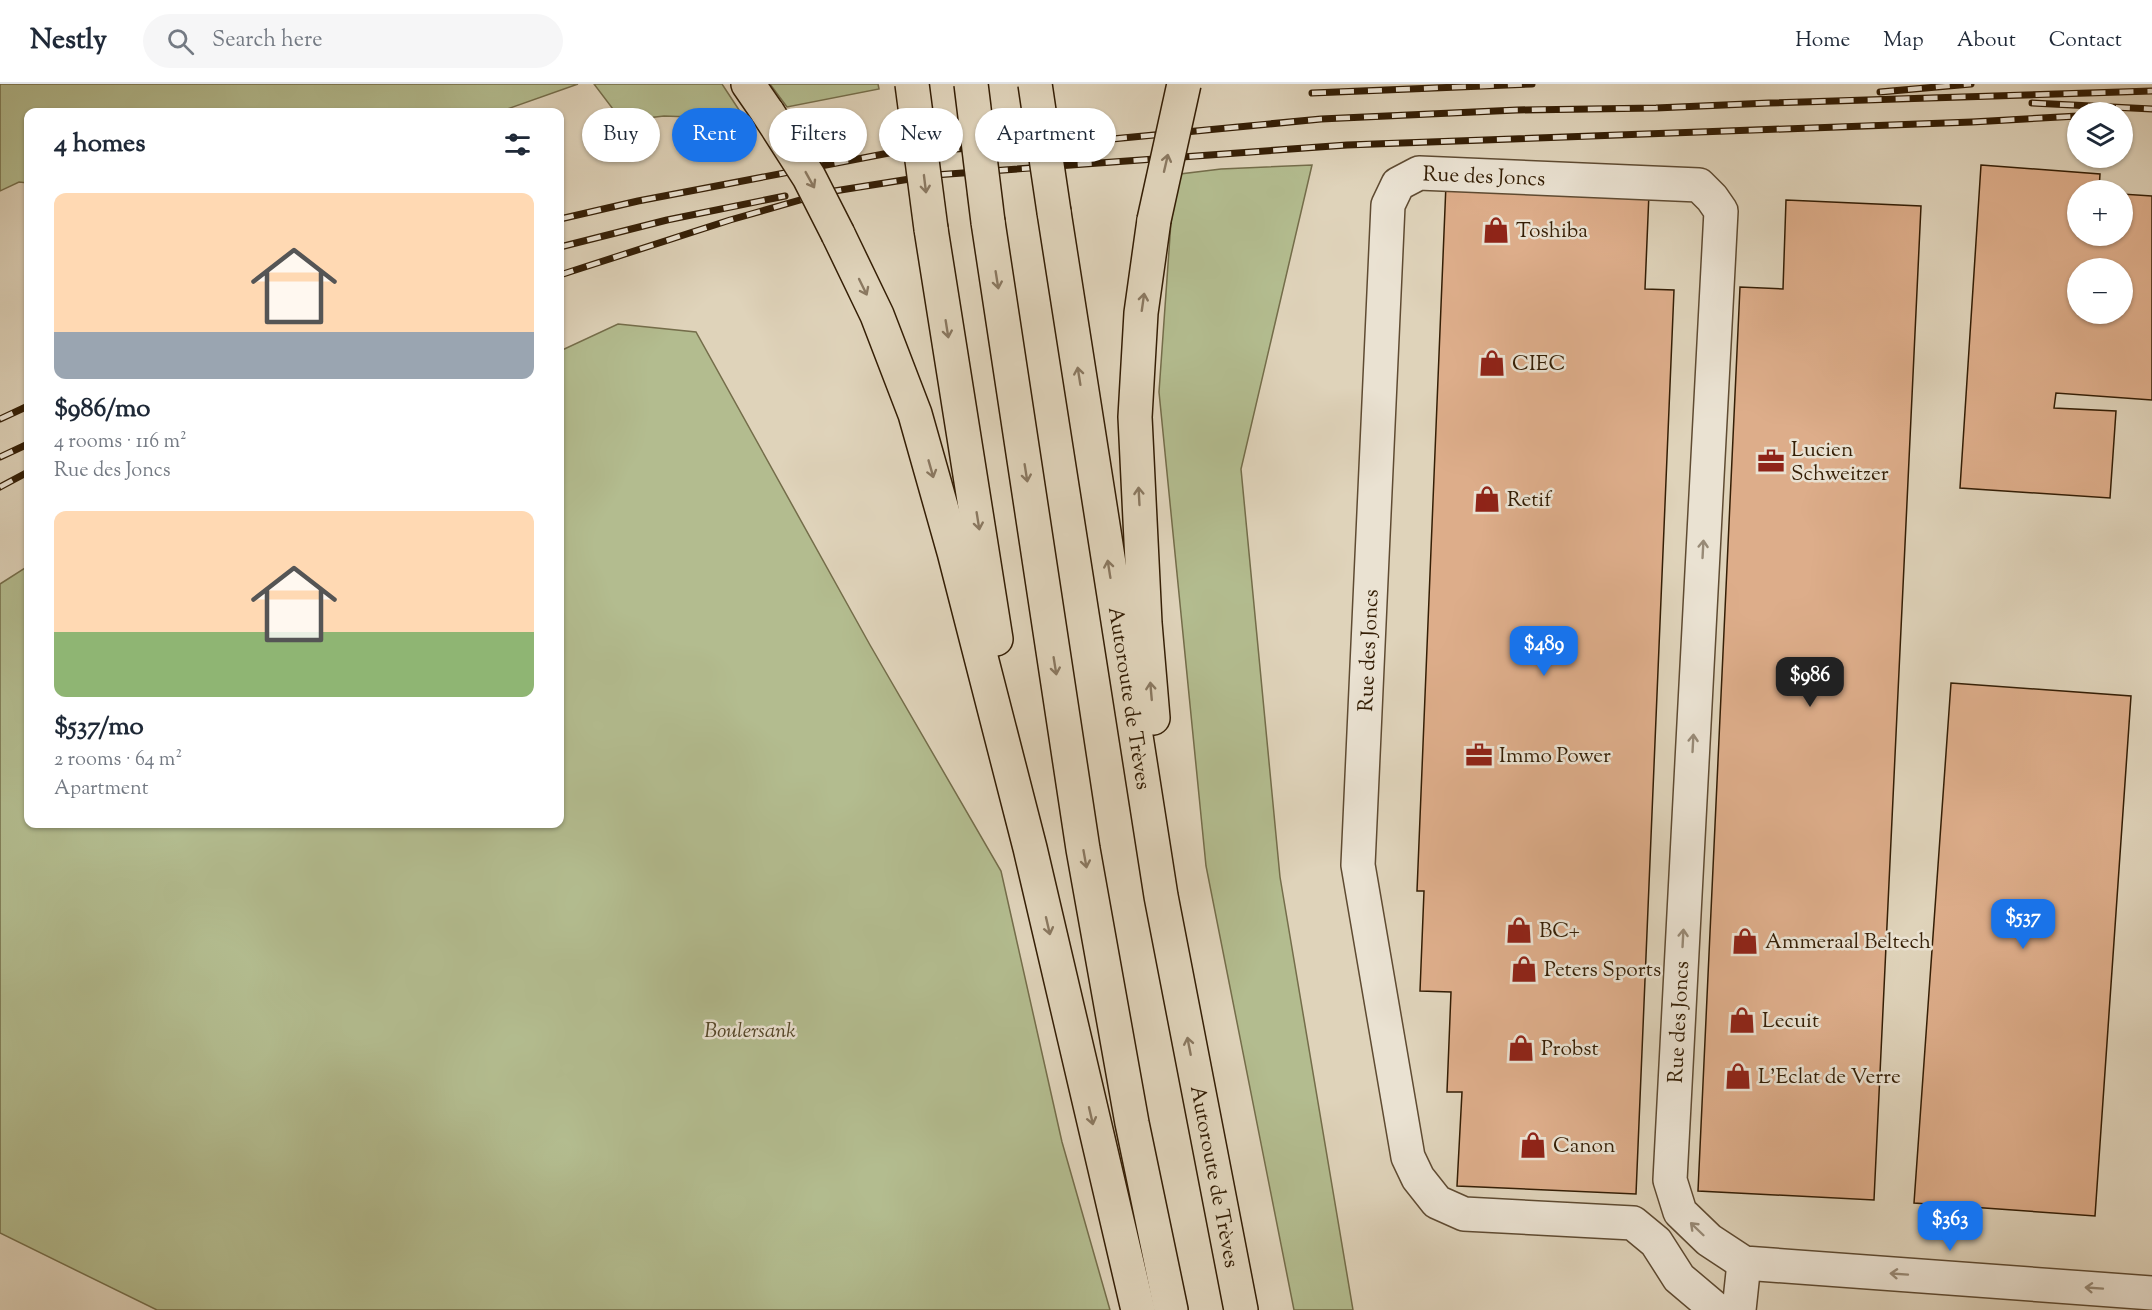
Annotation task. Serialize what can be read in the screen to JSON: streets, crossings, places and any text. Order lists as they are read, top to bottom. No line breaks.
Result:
{"streets":{"highway":["Autoroute de Trèves"],"street":["Rue des Joncs"]},"parks":["Boulersank"],"places":{"shop":["Toshiba","CIEC","Retif","BC+","Ammeraal Beltech","Peters Sports","Lecuit","Probst","L'Eclat de Verre","Canon"],"office":["Lucien Schweitzer","Immo Power"]},"page":{"header":"Nestly","search":"Search here","nav":["Home","Map","About","Contact"],"map_buttons":["+","−"],"chip":["Buy","Rent","Filters","New","Apartment"],"heading":"4 homes","list":[{"name":"$986/mo","note":"4 rooms · 116 m² · Rue des Joncs"},{"name":"$537/mo","note":"2 rooms · 64 m² · Apartment"}],"price":["$489","$986","$537","$363"]}}
